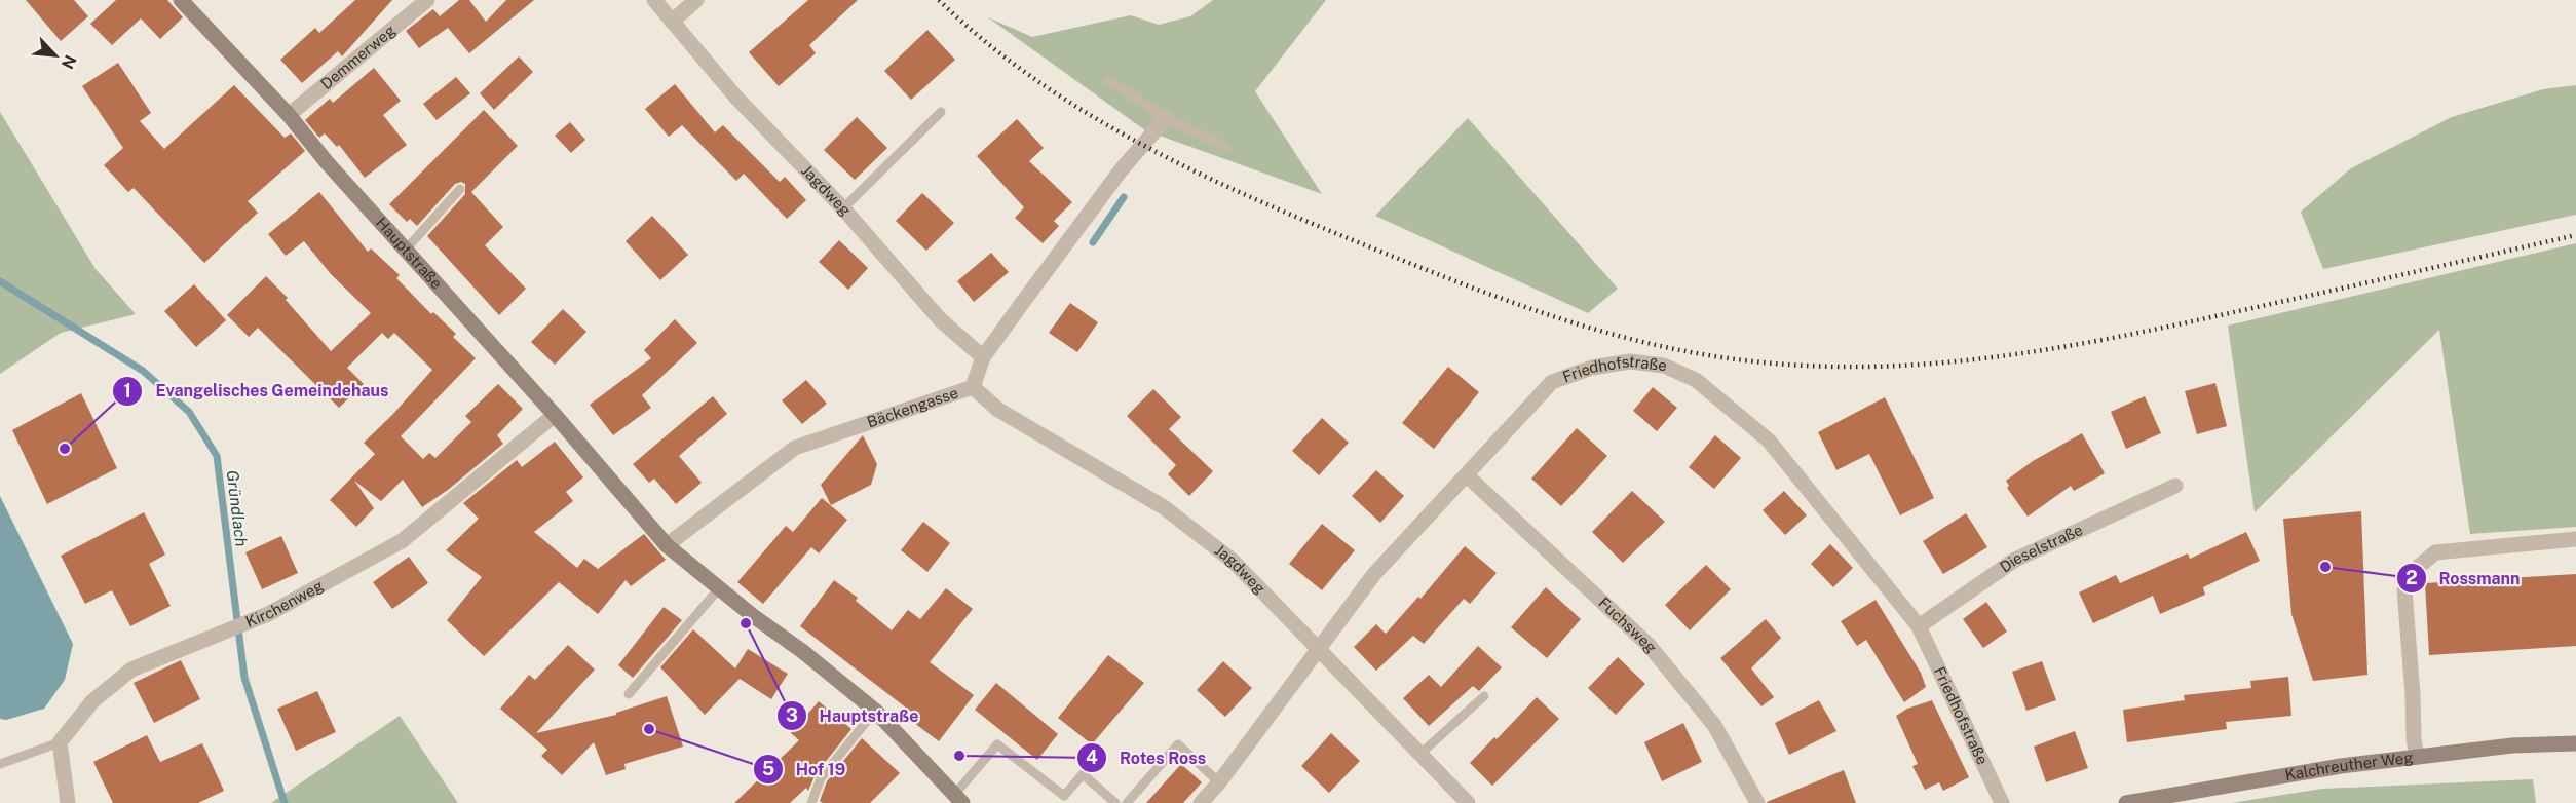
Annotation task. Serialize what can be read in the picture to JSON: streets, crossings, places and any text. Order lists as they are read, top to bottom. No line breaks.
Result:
{"streets":{"street":["Demmerweg","Jagdweg","Hauptstraße","Friedhofstraße","Bäckengasse","Dieselstraße","Kirchenweg","Fuchsweg","Kalchreuther Weg"]},"crossings":[["Demmerweg","Hauptstraße"],["Jagdweg","Friedhofstraße"],["Jagdweg","Bäckengasse"],["Hauptstraße","Bäckengasse"],["Hauptstraße","Kirchenweg"],["Friedhofstraße","Dieselstraße"],["Friedhofstraße","Fuchsweg"]],"water":["Gründlach"],"places":["Evangelisches Gemeindehaus","Rossmann","Hauptstraße","Hof 19","Rotes Ross"],"north":"bottom right"}
